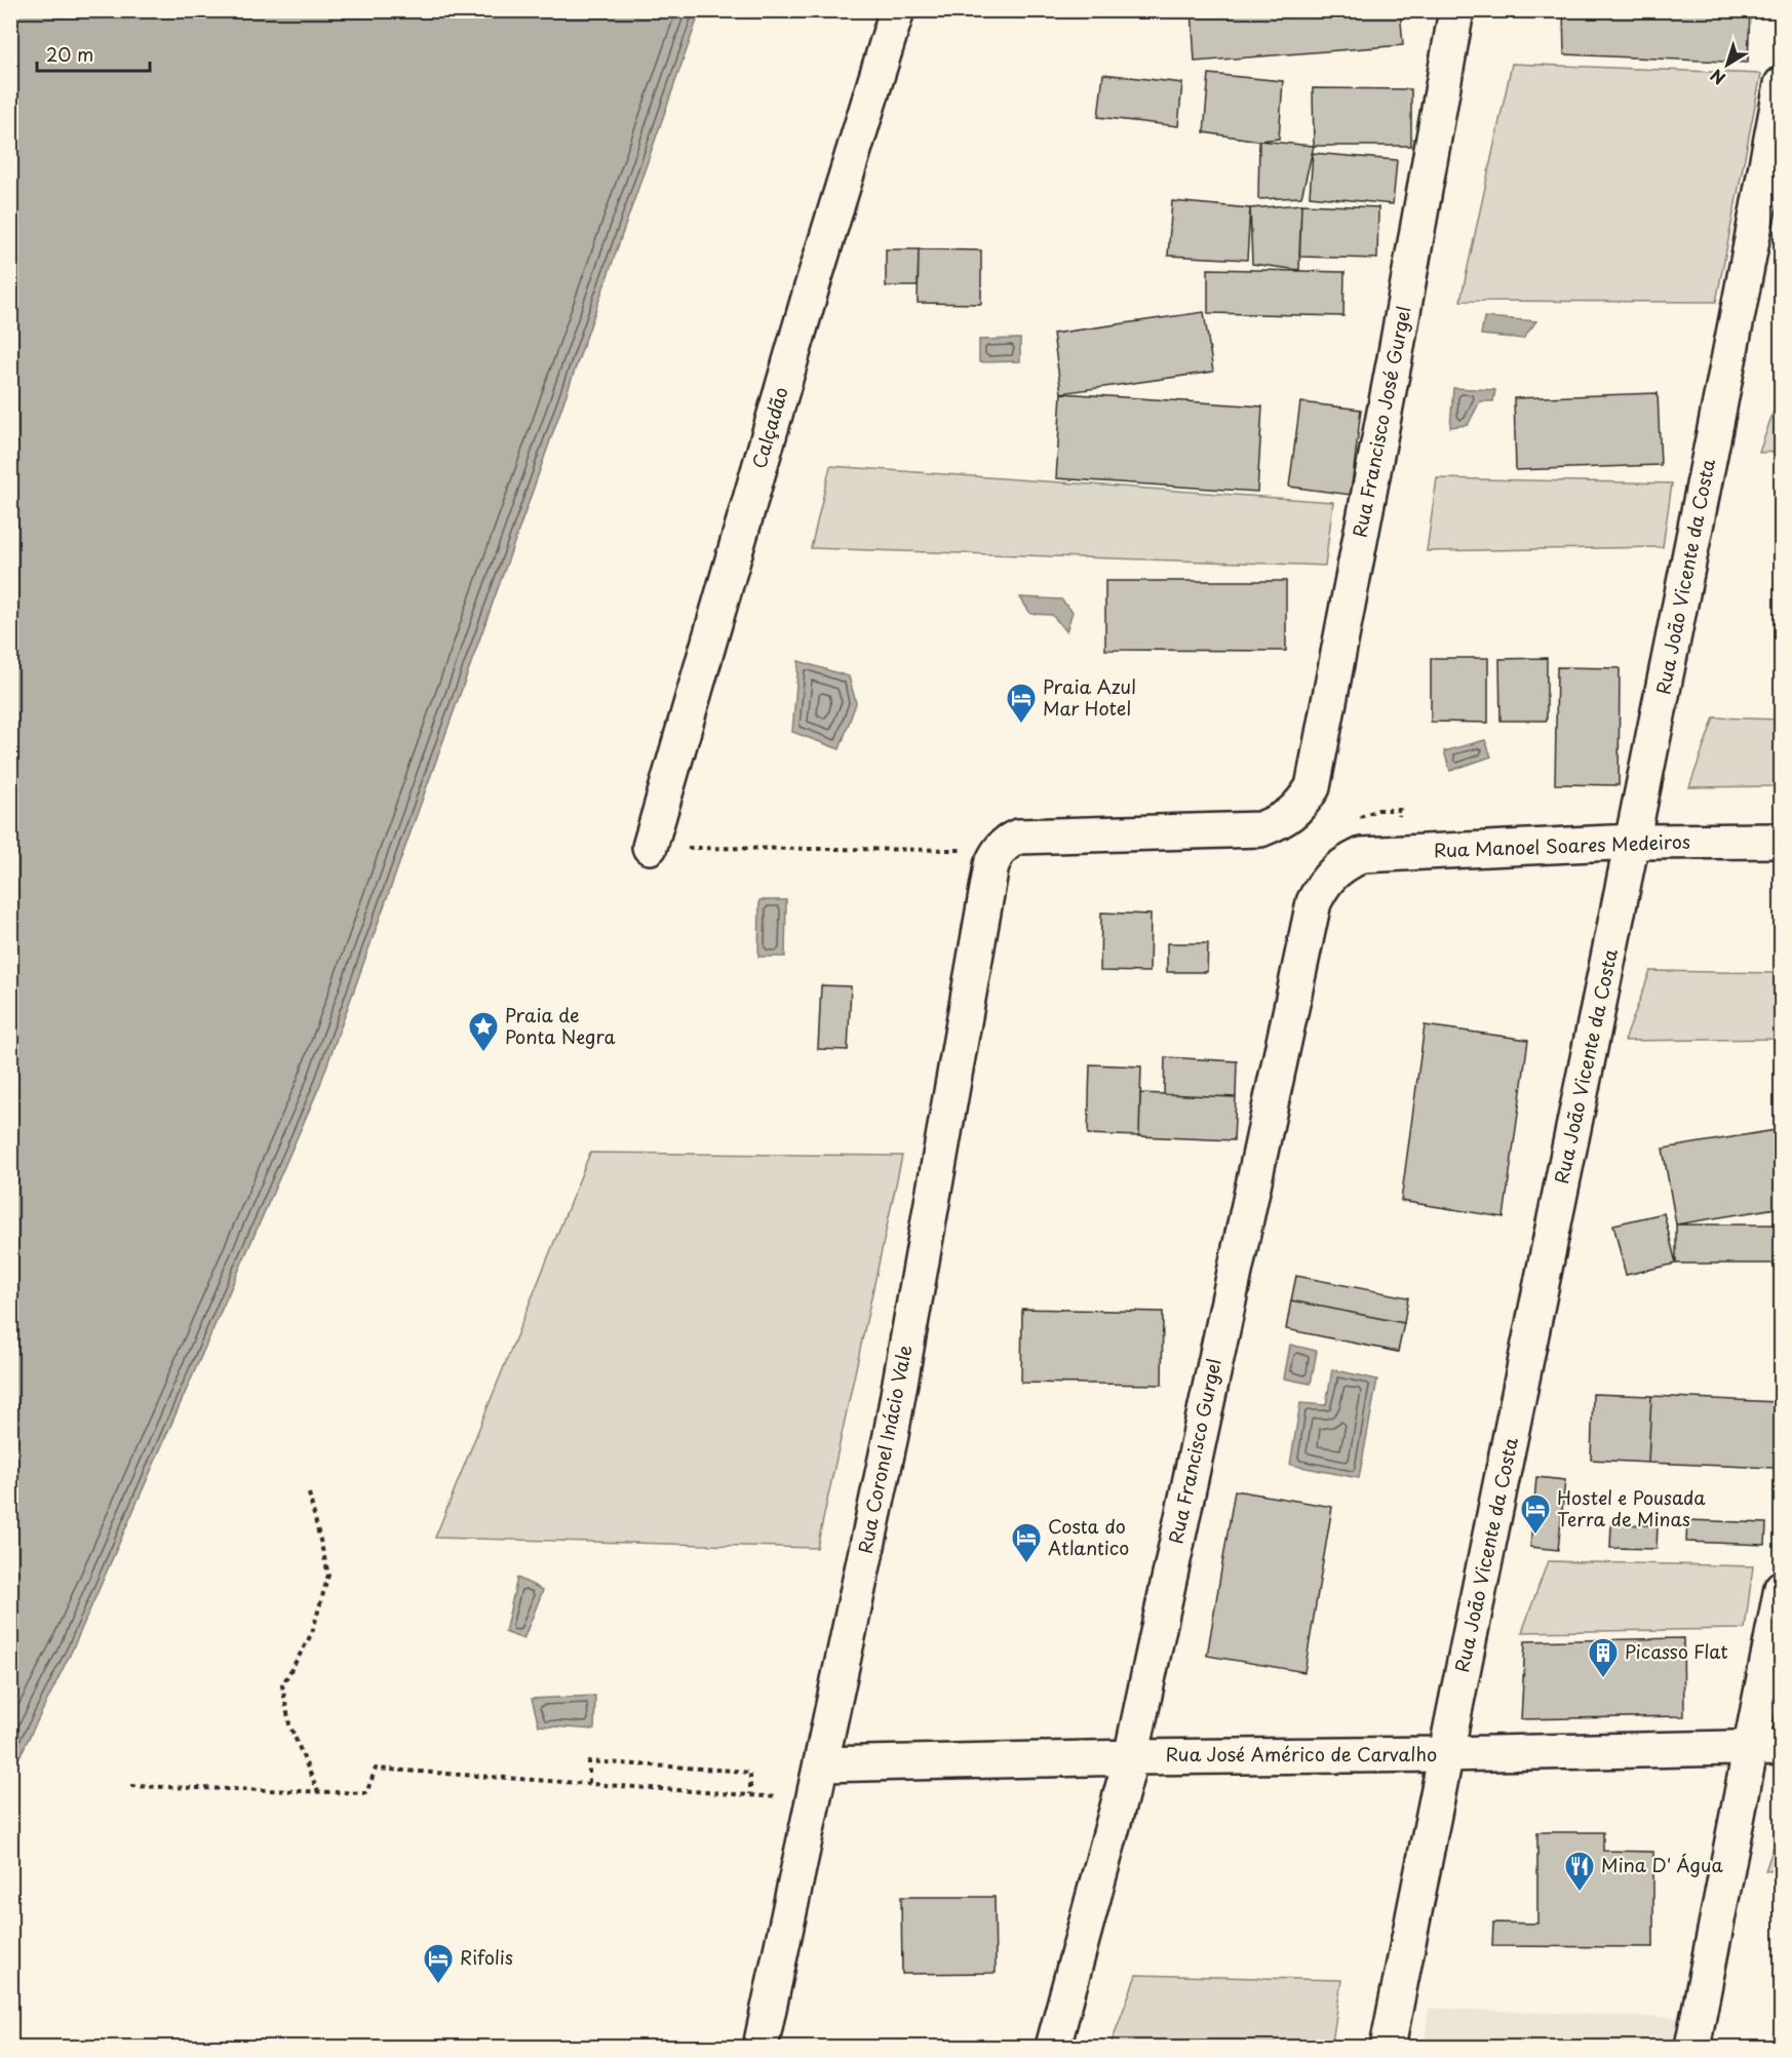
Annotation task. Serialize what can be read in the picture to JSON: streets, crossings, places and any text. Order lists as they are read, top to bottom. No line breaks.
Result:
{"streets":{"street":["Rua Francisco José Gurgel","Calçadão","Rua João Vicente da Costa","Rua Manoel Soares Medeiros","Rua Coronel Inácio Vale","Rua Francisco Gurgel","Rua José Américo de Carvalho"]},"crossings":[["Rua Francisco José Gurgel","Rua Coronel Inácio Vale"],["Rua João Vicente da Costa","Rua Manoel Soares Medeiros"],["Rua João Vicente da Costa","Rua José Américo de Carvalho"],["Rua Manoel Soares Medeiros","Rua Francisco Gurgel"],["Rua Coronel Inácio Vale","Rua José Américo de Carvalho"],["Rua Francisco Gurgel","Rua José Américo de Carvalho"]],"places":{"hotel":["Praia Azul Mar Hotel","Hostel e Pousada Terra de Minas","Costa do Atlantico","Rifolis"],"place":["Praia de Ponta Negra"],"building":["Picasso Flat"],"restaurant":["Mina D' Água"]},"scale_bar":"20 m","north":"bottom left"}
